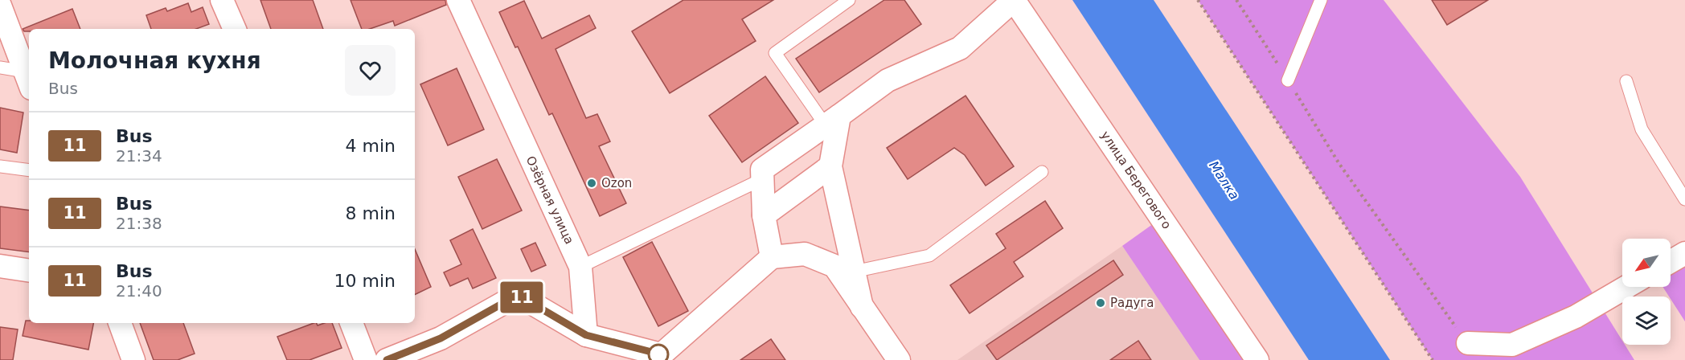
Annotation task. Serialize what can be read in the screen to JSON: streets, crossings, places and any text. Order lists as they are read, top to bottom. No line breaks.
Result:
{"streets":{"street":["улица Берегового","Озёрная улица"]},"water":["Малка"],"places":["Ozon","Радуга"],"lines":["bus line 11"],"north":"bottom left","page":{"on_map":"11","heading":["Молочная кухня","Bus"],"list":[{"mark":"11","name":"Bus","note":"21:34","value":"4 min"},{"mark":"11","name":"Bus","note":"21:38","value":"8 min"},{"mark":"11","name":"Bus","note":"21:40","value":"10 min"}]}}
